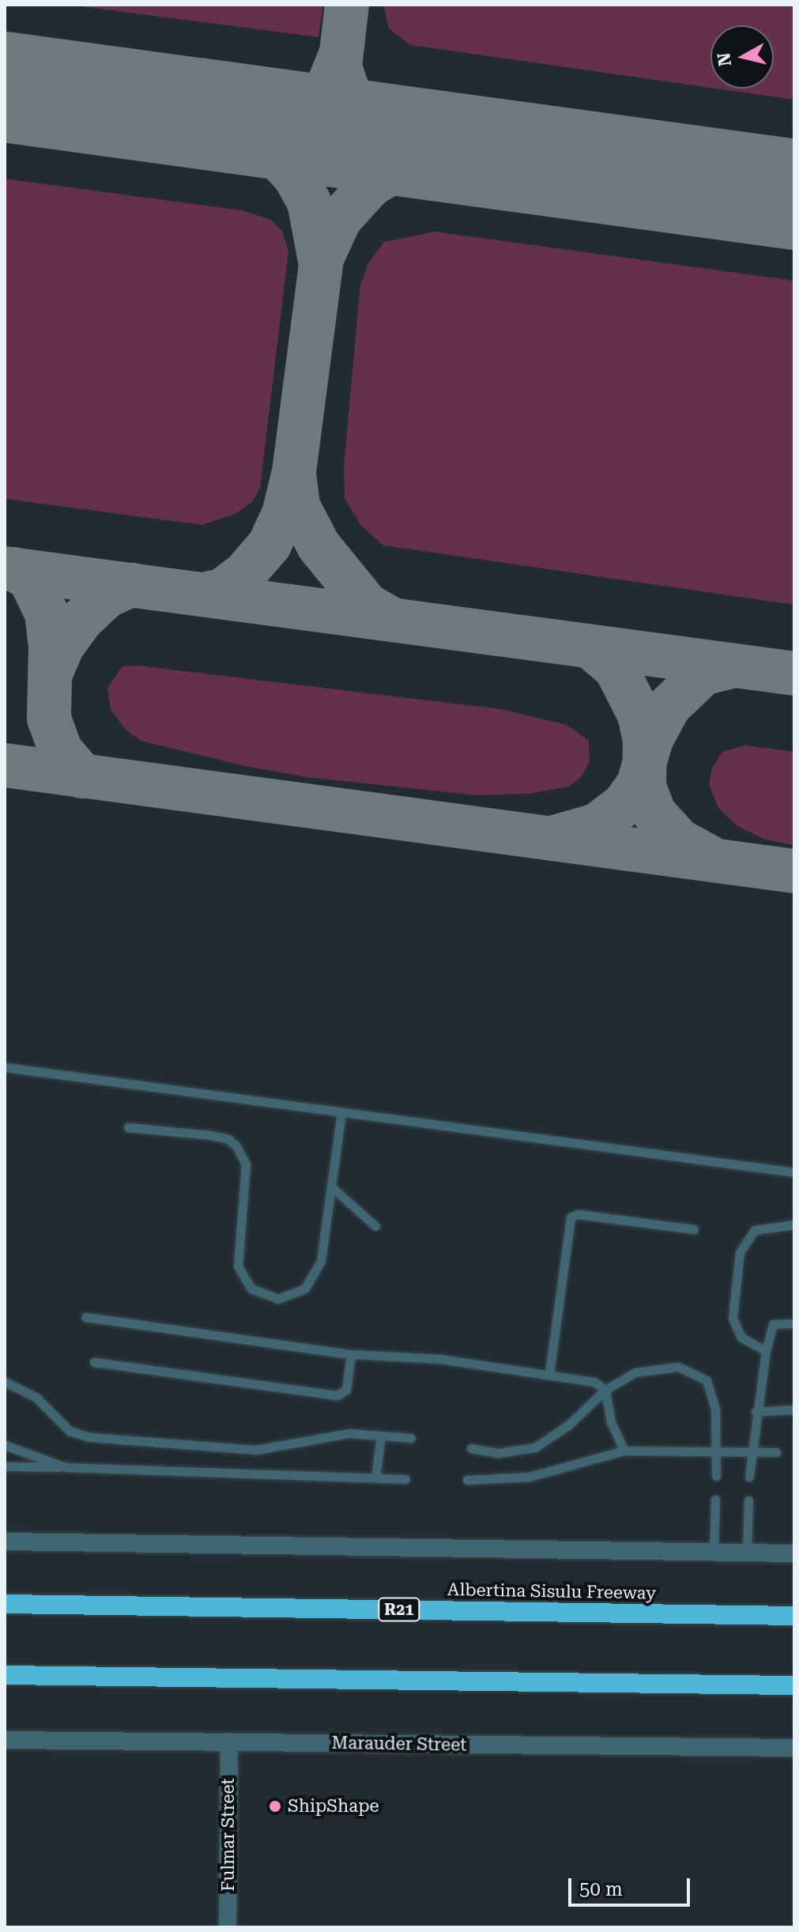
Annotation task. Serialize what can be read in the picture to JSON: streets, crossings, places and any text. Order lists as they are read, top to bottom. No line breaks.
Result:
{"streets":{"highway":["Albertina Sisulu Freeway","R21"],"street":["Marauder Street","Fulmar Street"]},"crossings":[["Marauder Street","Fulmar Street"]],"places":["ShipShape"],"scale_bar":"50 m","north":"left"}
